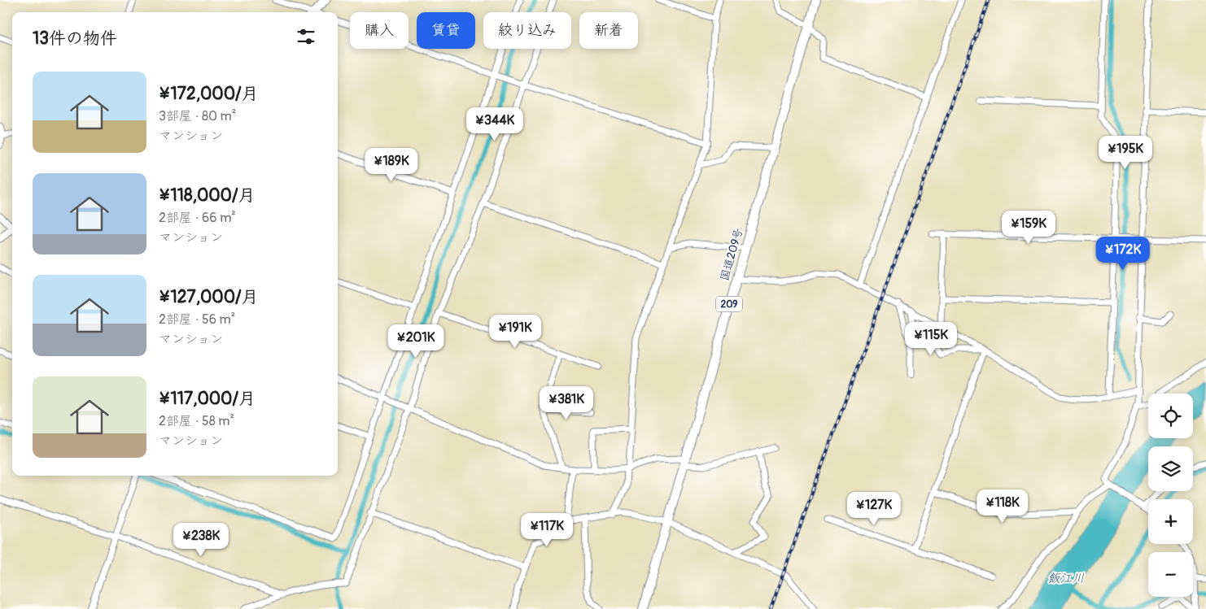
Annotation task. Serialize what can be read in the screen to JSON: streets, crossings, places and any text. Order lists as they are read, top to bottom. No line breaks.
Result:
{"streets":{"highway":["国道209号","209"]},"water":["飯江川"],"page":{"chip":["購入","賃貸","絞り込み","新着"],"heading":"13件の物件","list":[{"name":"¥172,000/月","note":"3部屋 · 80 m² · マンション"},{"name":"¥118,000/月","note":"2部屋 · 66 m² · マンション"},{"name":"¥127,000/月","note":"2部屋 · 56 m² · マンション"},{"name":"¥117,000/月","note":"2部屋 · 58 m² · マンション"}],"price":["¥344K","¥195K","¥189K","¥159K","¥172K","¥191K","¥115K","¥201K","¥381K","¥118K","¥127K","¥117K","¥238K"],"map_buttons":["+","−"]}}
